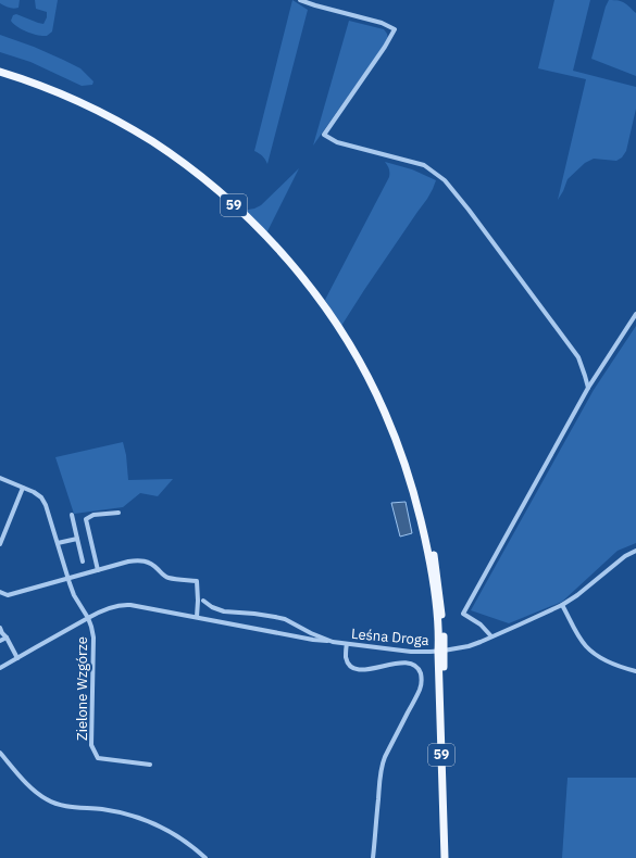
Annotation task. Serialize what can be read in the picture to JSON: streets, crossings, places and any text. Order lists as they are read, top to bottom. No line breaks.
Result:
{"streets":{"main road":["59"],"street":["Leśna Droga","Zielone Wzgórze"]},"crossings":[["59","Leśna Droga"]]}
